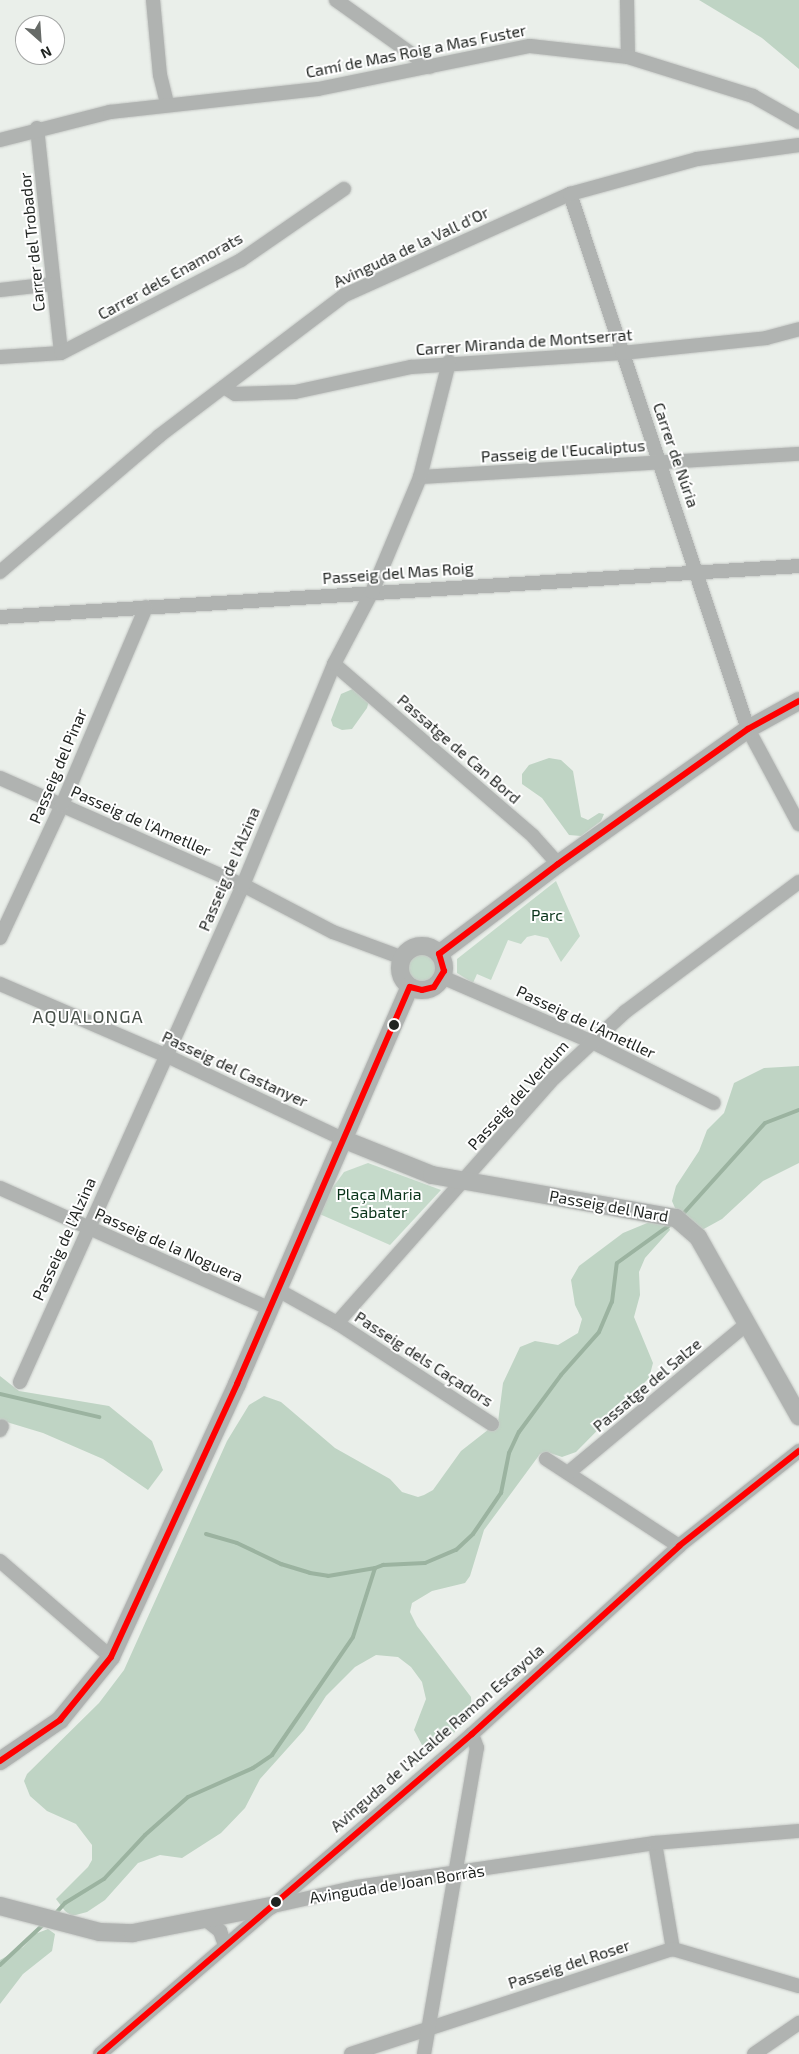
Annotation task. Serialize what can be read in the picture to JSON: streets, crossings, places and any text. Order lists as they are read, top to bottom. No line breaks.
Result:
{"streets":{"street":["Camí de Mas Roig a Mas Fuster","Carrer del Trobador","Avinguda de la Vall d'Or","Carrer dels Enamorats","Carrer Miranda de Montserrat","Passeig de l'Eucaliptus","Carrer de Núria","Passeig del Mas Roig","Passatge de Can Bord","Passeig del Pinar","Passeig de l'Ametller","Passeig de l'Alzina","Passeig del Castanyer","Passeig del Verdum","Passeig del Nard","Passeig de la Noguera","Passeig dels Caçadors","Passatge del Salze","Avinguda de l'Alcalde Ramon Escayola","Avinguda de Joan Borràs","Passeig del Roser"]},"crossings":[["Camí de Mas Roig a Mas Fuster","Carrer del Trobador"],["Carrer del Trobador","Carrer dels Enamorats"],["Avinguda de la Vall d'Or","Carrer Miranda de Montserrat"],["Avinguda de la Vall d'Or","Carrer de Núria"],["Carrer Miranda de Montserrat","Carrer de Núria"],["Carrer Miranda de Montserrat","Passeig de l'Alzina"],["Passeig de l'Eucaliptus","Carrer de Núria"],["Passeig de l'Eucaliptus","Passeig de l'Alzina"],["Carrer de Núria","Passeig del Mas Roig"],["Passeig del Mas Roig","Passeig del Pinar"],["Passeig del Mas Roig","Passeig de l'Alzina"],["Passatge de Can Bord","Passeig de l'Alzina"],["Passeig del Pinar","Passeig de l'Ametller"],["Passeig de l'Ametller","Passeig de l'Alzina"],["Passeig de l'Ametller","Passeig del Verdum"],["Passeig de l'Alzina","Passeig del Castanyer"],["Passeig de l'Alzina","Passeig de la Noguera"],["Passeig del Castanyer","Passeig del Nard"],["Passeig del Verdum","Passeig del Nard"],["Passeig del Verdum","Passeig dels Caçadors"],["Passeig del Nard","Passatge del Salze"],["Avinguda de l'Alcalde Ramon Escayola","Avinguda de Joan Borràs"]],"districts":["AQUALONGA"],"parks":["Parc","Plaça Maria Sabater"],"north":"bottom right"}
